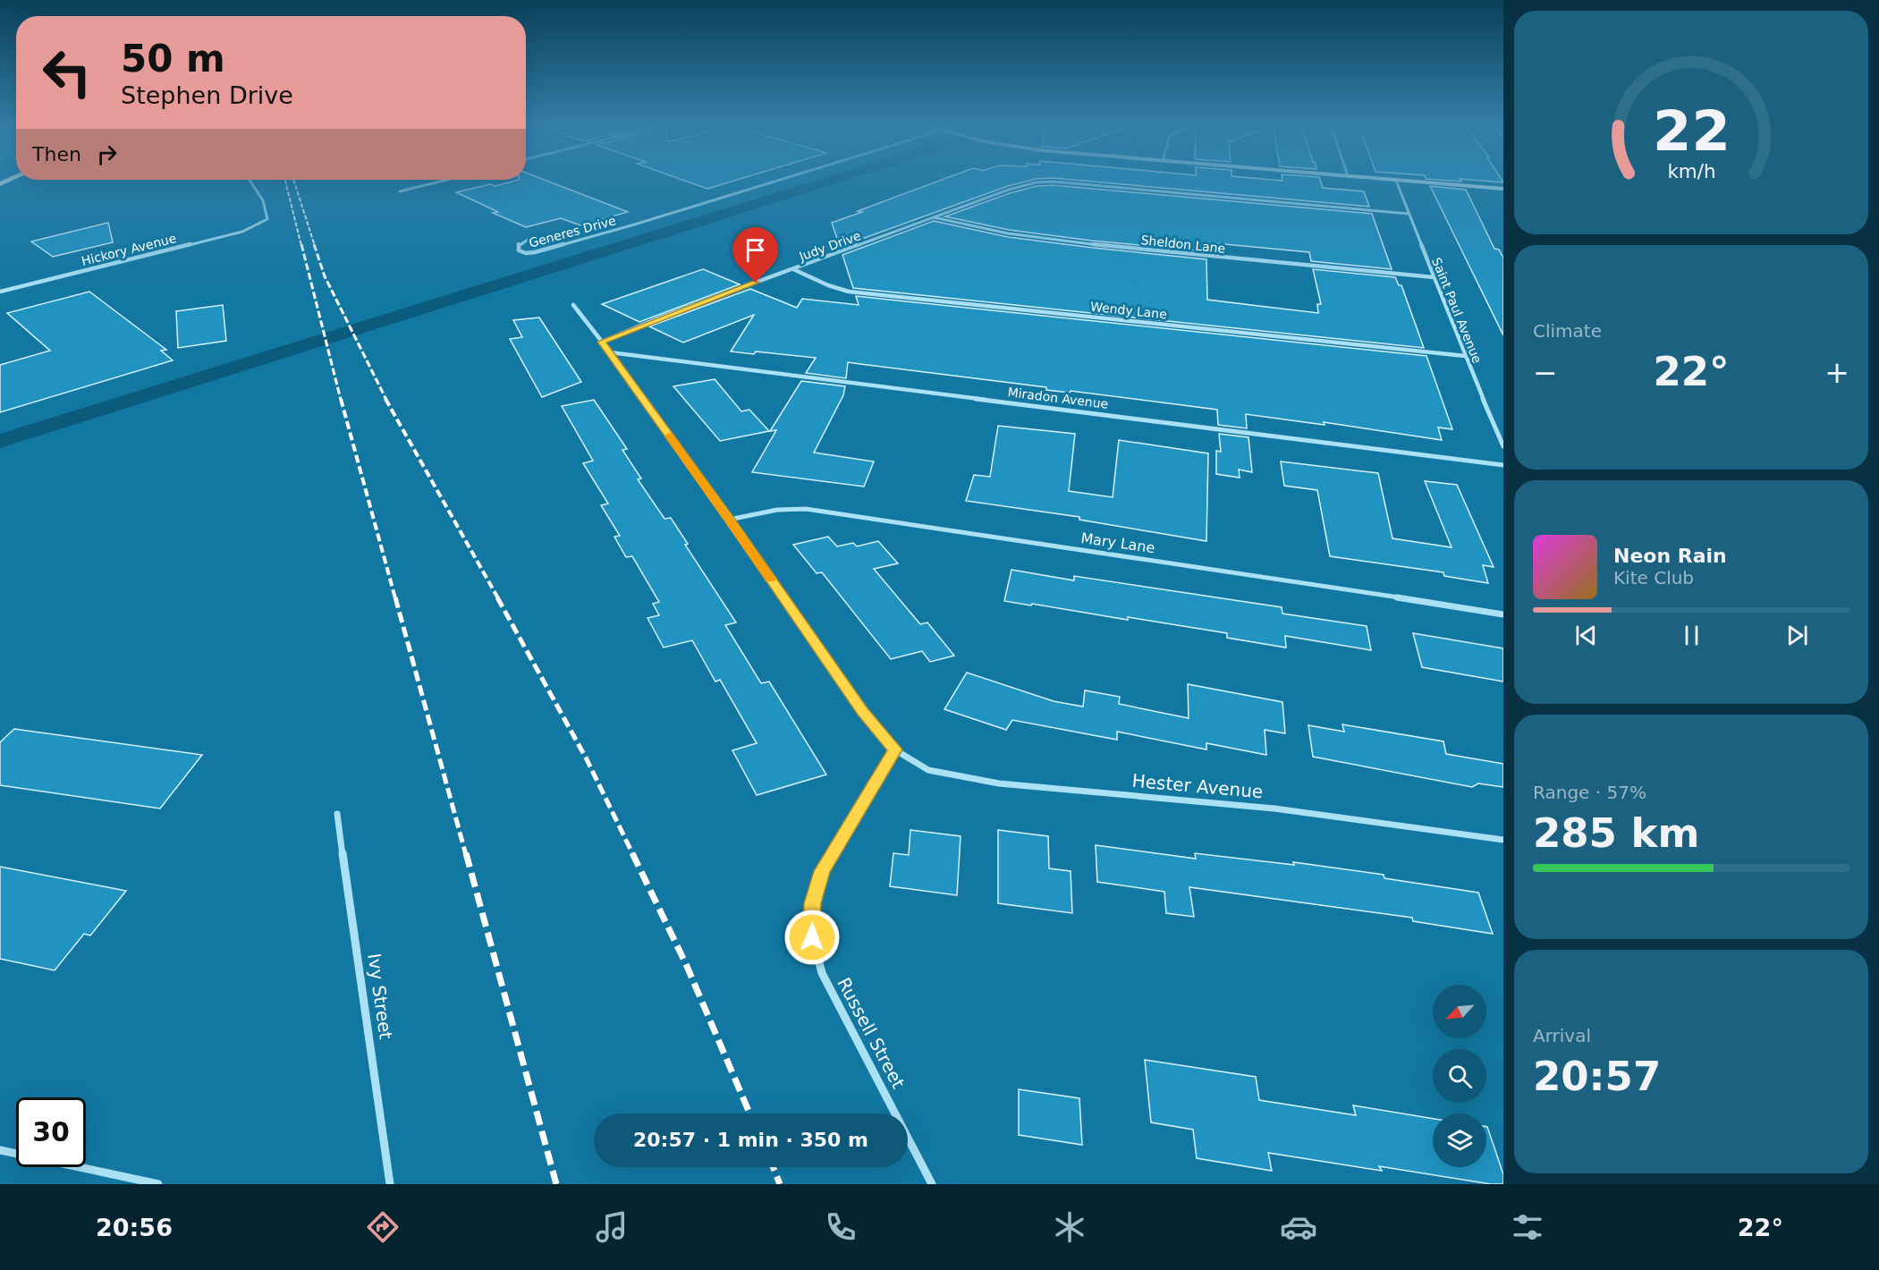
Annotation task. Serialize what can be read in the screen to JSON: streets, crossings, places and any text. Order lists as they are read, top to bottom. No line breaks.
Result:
{"streets":{"street":["Generes Drive","Sheldon Lane","Judy Drive","Hickory Avenue","Wendy Lane","Saint Paul Avenue","Miradon Avenue","Mary Lane","Hester Avenue","Ivy Street","Russell Street"]},"crossings":[["Sheldon Lane","Judy Drive"],["Sheldon Lane","Saint Paul Avenue"],["Judy Drive","Wendy Lane"],["Judy Drive","Saint Paul Avenue"],["Judy Drive","Hester Avenue"],["Wendy Lane","Saint Paul Avenue"],["Miradon Avenue","Hester Avenue"],["Mary Lane","Hester Avenue"],["Hester Avenue","Russell Street"]],"north":"bottom left","page":{"turn":["50 m","Stephen Drive"],"then":"Then","tile":["Climate",["Range · 57%","285 km"],["Arrival","20:57"]],"heat":["−","22°","+"],"song":["Neon Rain","Kite Club"],"limit":"30","trip":"20:57 · 1 min · 350 m","tabs":["20:56","22°"],"gauge":["22","km/h"]}}
